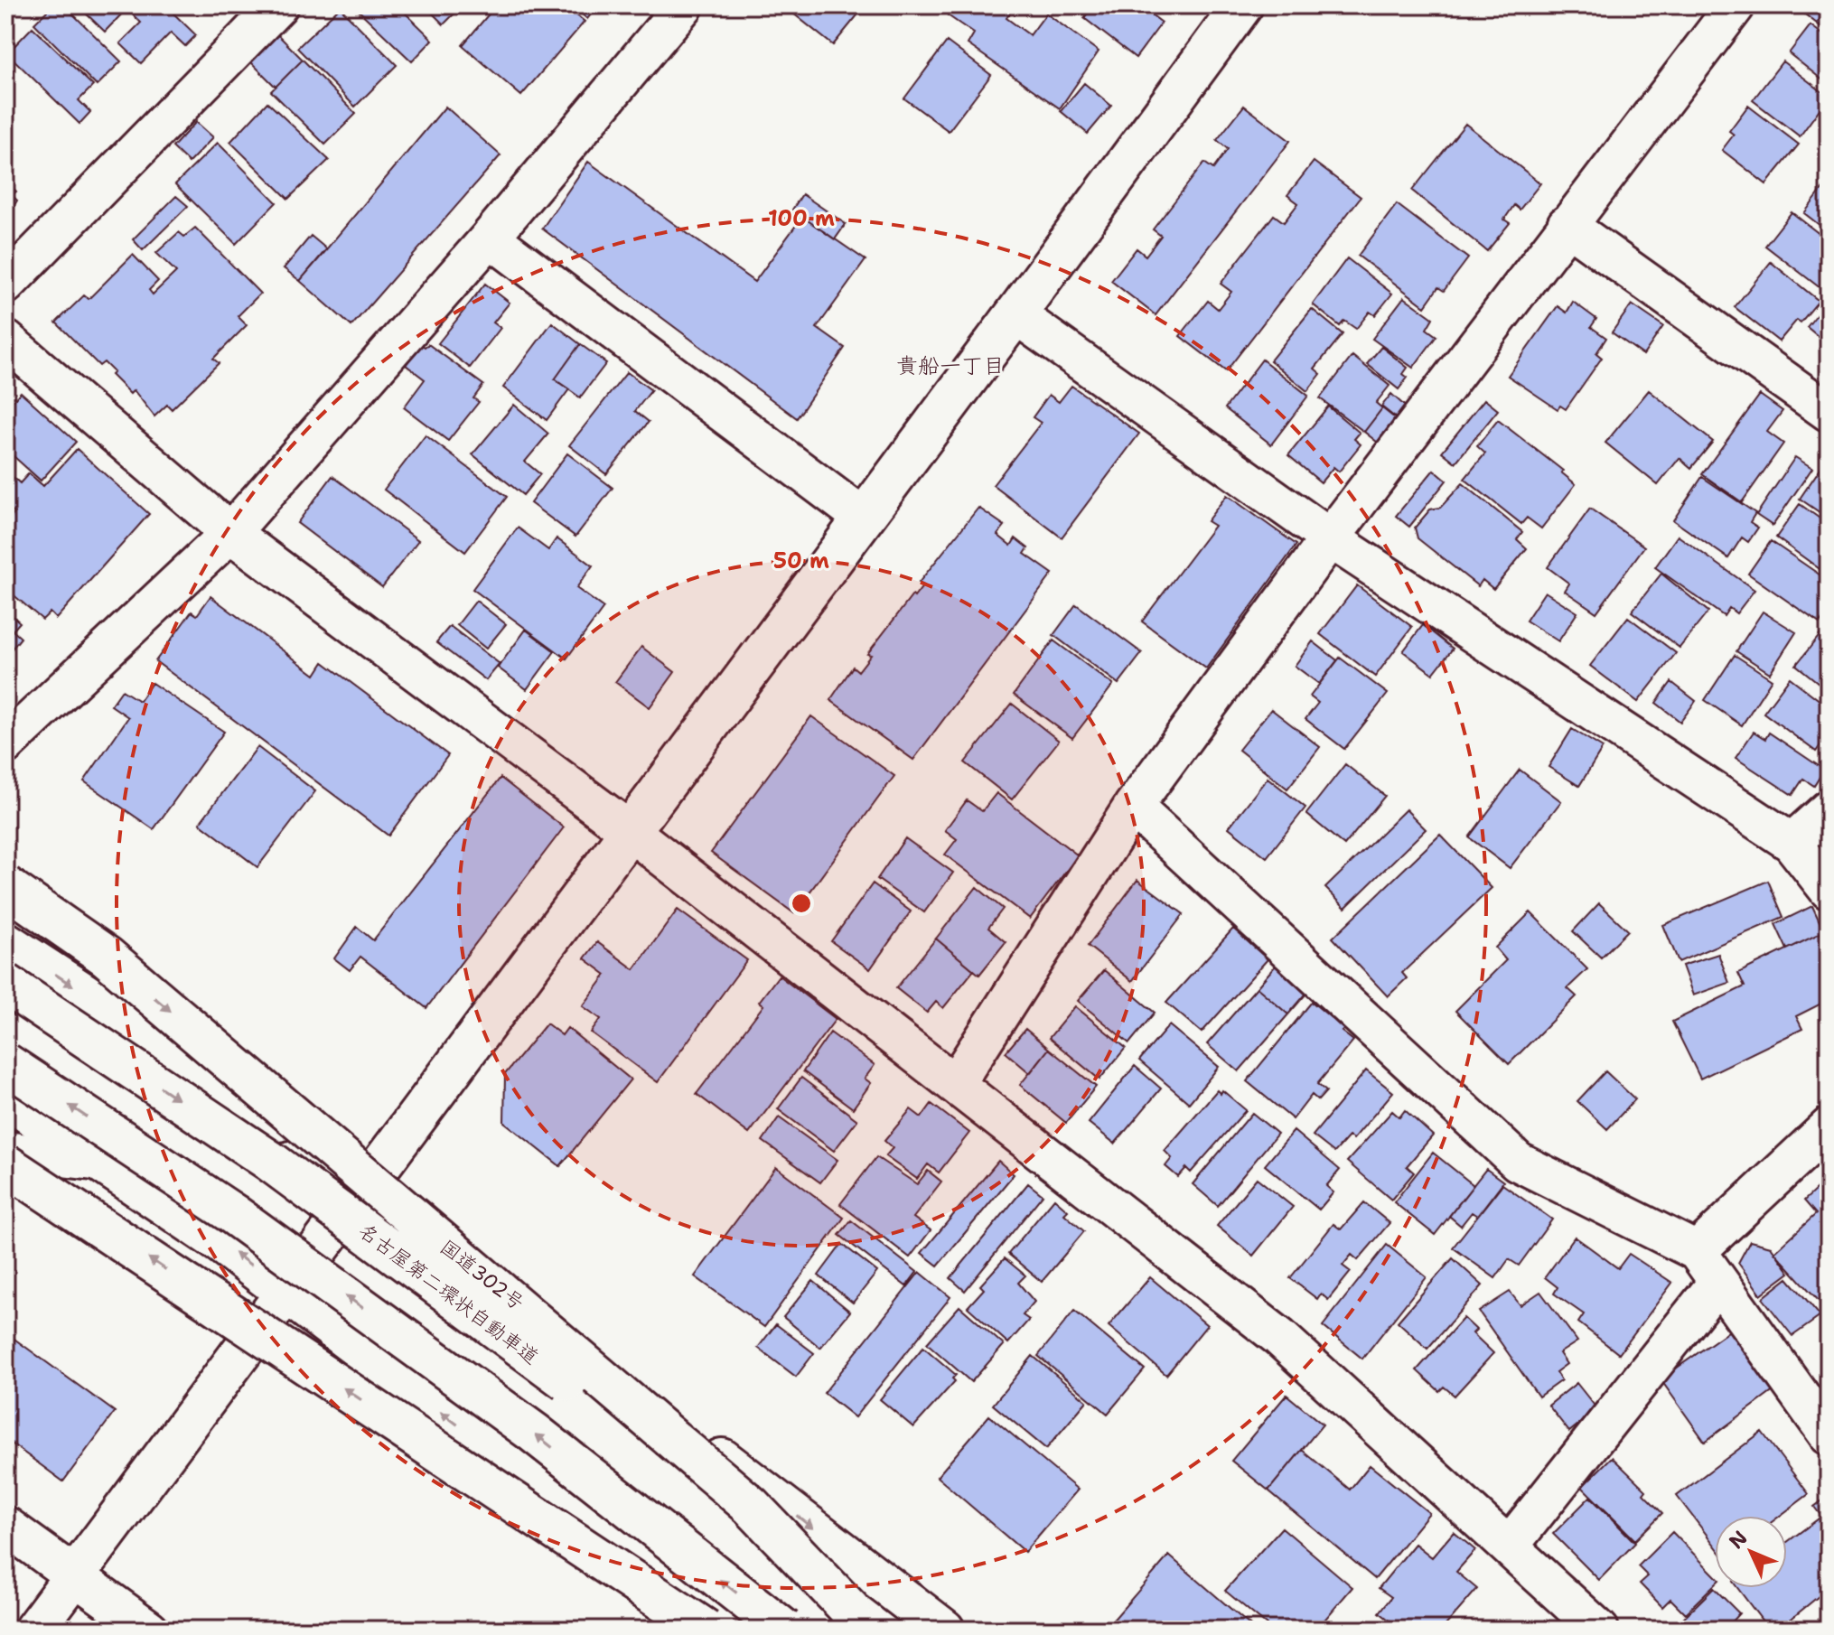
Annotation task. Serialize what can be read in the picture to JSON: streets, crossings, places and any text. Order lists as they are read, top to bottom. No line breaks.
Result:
{"streets":{"main road":["国道302号","名古屋第二環状自動車道"]},"districts":["貴船一丁目"],"north":"top left","rings":["100 m","50 m"]}
